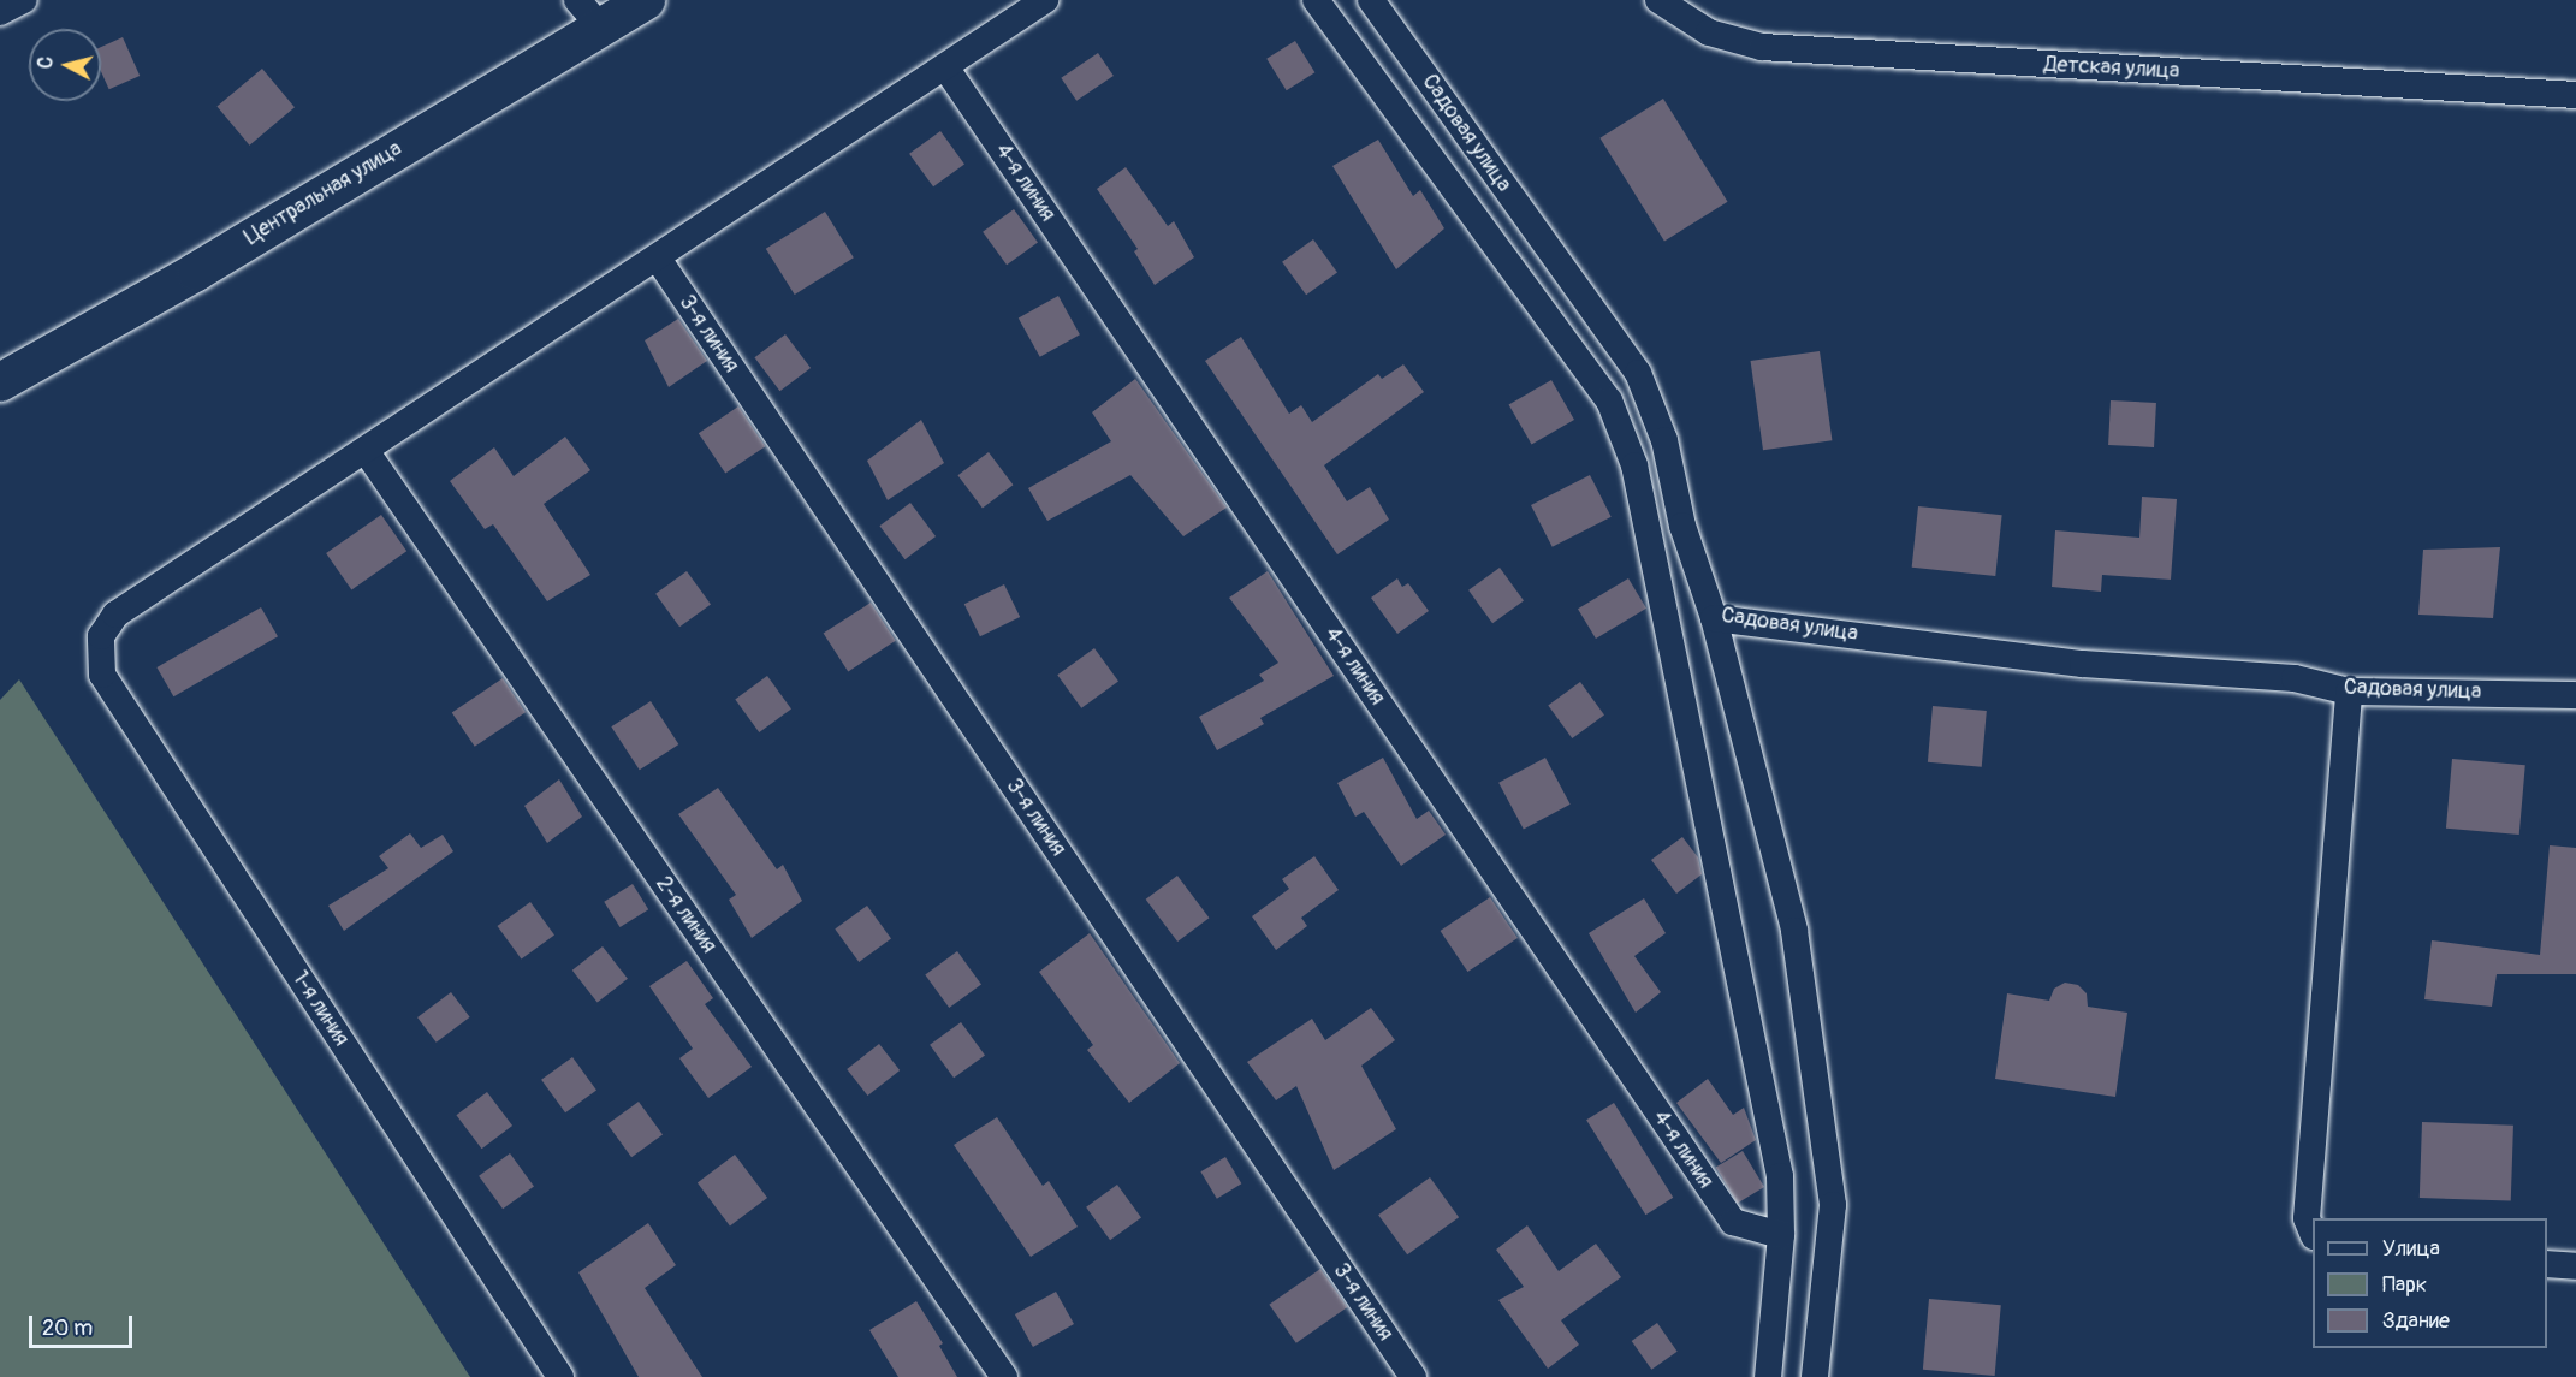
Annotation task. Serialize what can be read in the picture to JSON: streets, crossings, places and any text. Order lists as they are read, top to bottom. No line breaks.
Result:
{"streets":{"main road":["Центральная улица"],"street":["Детская улица","Садовая улица","4-я линия","3-я линия","2-я линия","1-я линия"]},"crossings":[["2-я линия","1-я линия"]],"legend":["Улица","Парк","Здание"],"scale_bar":"20 m","north":"left"}
